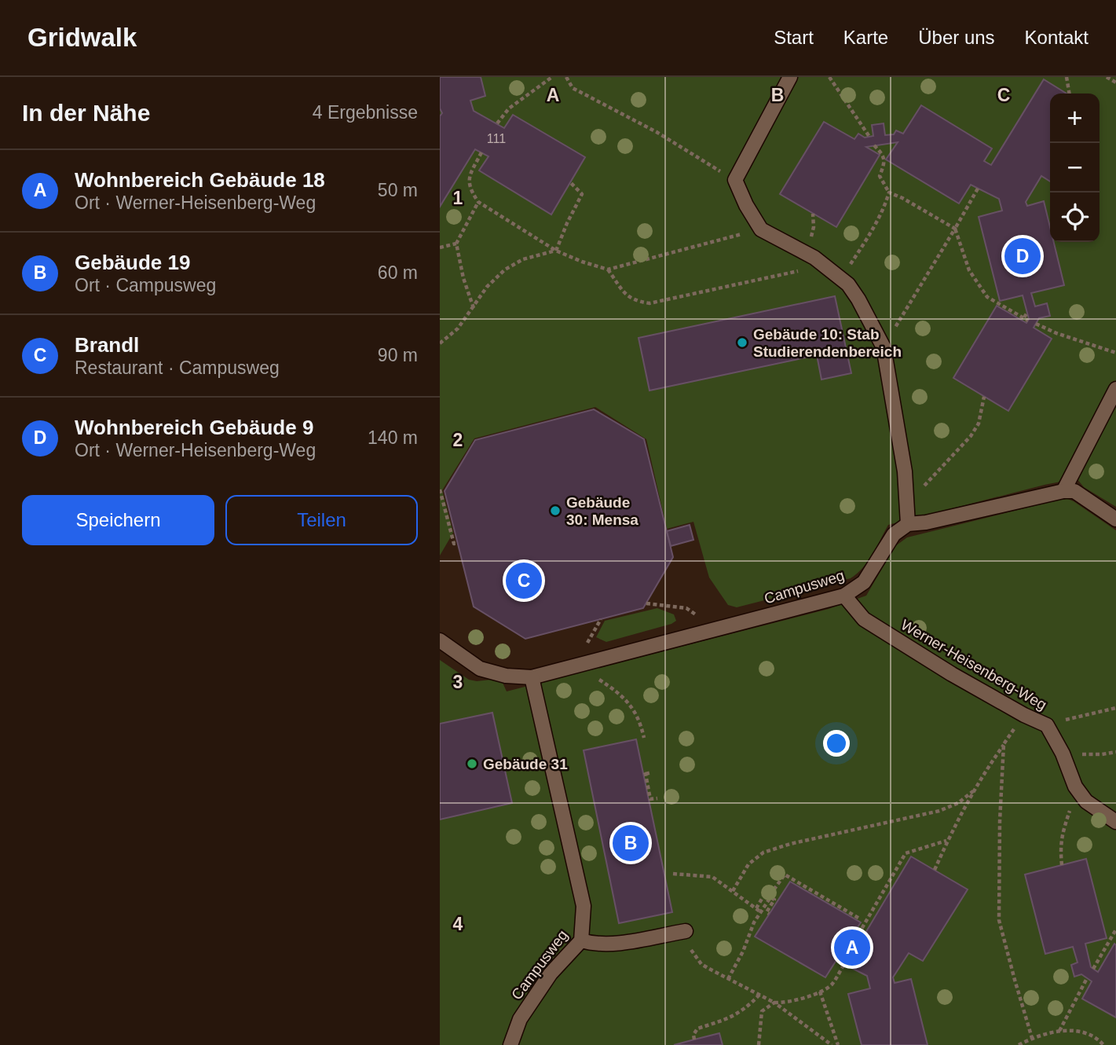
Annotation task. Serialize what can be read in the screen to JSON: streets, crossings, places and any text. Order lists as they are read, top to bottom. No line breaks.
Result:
{"streets":{"street":["Campusweg","Werner-Heisenberg-Weg"]},"crossings":[["Campusweg","Werner-Heisenberg-Weg"]],"places":["Gebäude 10: Stab Studierendenbereich","Gebäude 30: Mensa","Gebäude 31"],"house_numbers":["111"],"page":{"header":"Gridwalk","nav":["Start","Karte","Über uns","Kontakt"],"heading":["In der Nähe","4 Ergebnisse"],"map_buttons":["+","−"],"list":[{"mark":"A","name":"Wohnbereich Gebäude 18","note":"Ort · Werner-Heisenberg-Weg","value":"50 m"},{"mark":"B","name":"Gebäude 19","note":"Ort · Campusweg","value":"60 m"},{"mark":"C","name":"Brandl","note":"Restaurant · Campusweg","value":"90 m"},{"mark":"D","name":"Wohnbereich Gebäude 9","note":"Ort · Werner-Heisenberg-Weg","value":"140 m"}],"pins":["D","C","B","A"],"buttons":["Speichern","Teilen"]},"grid":{"columns":["A","B","C"],"rows":["1","2","3","4"]}}
